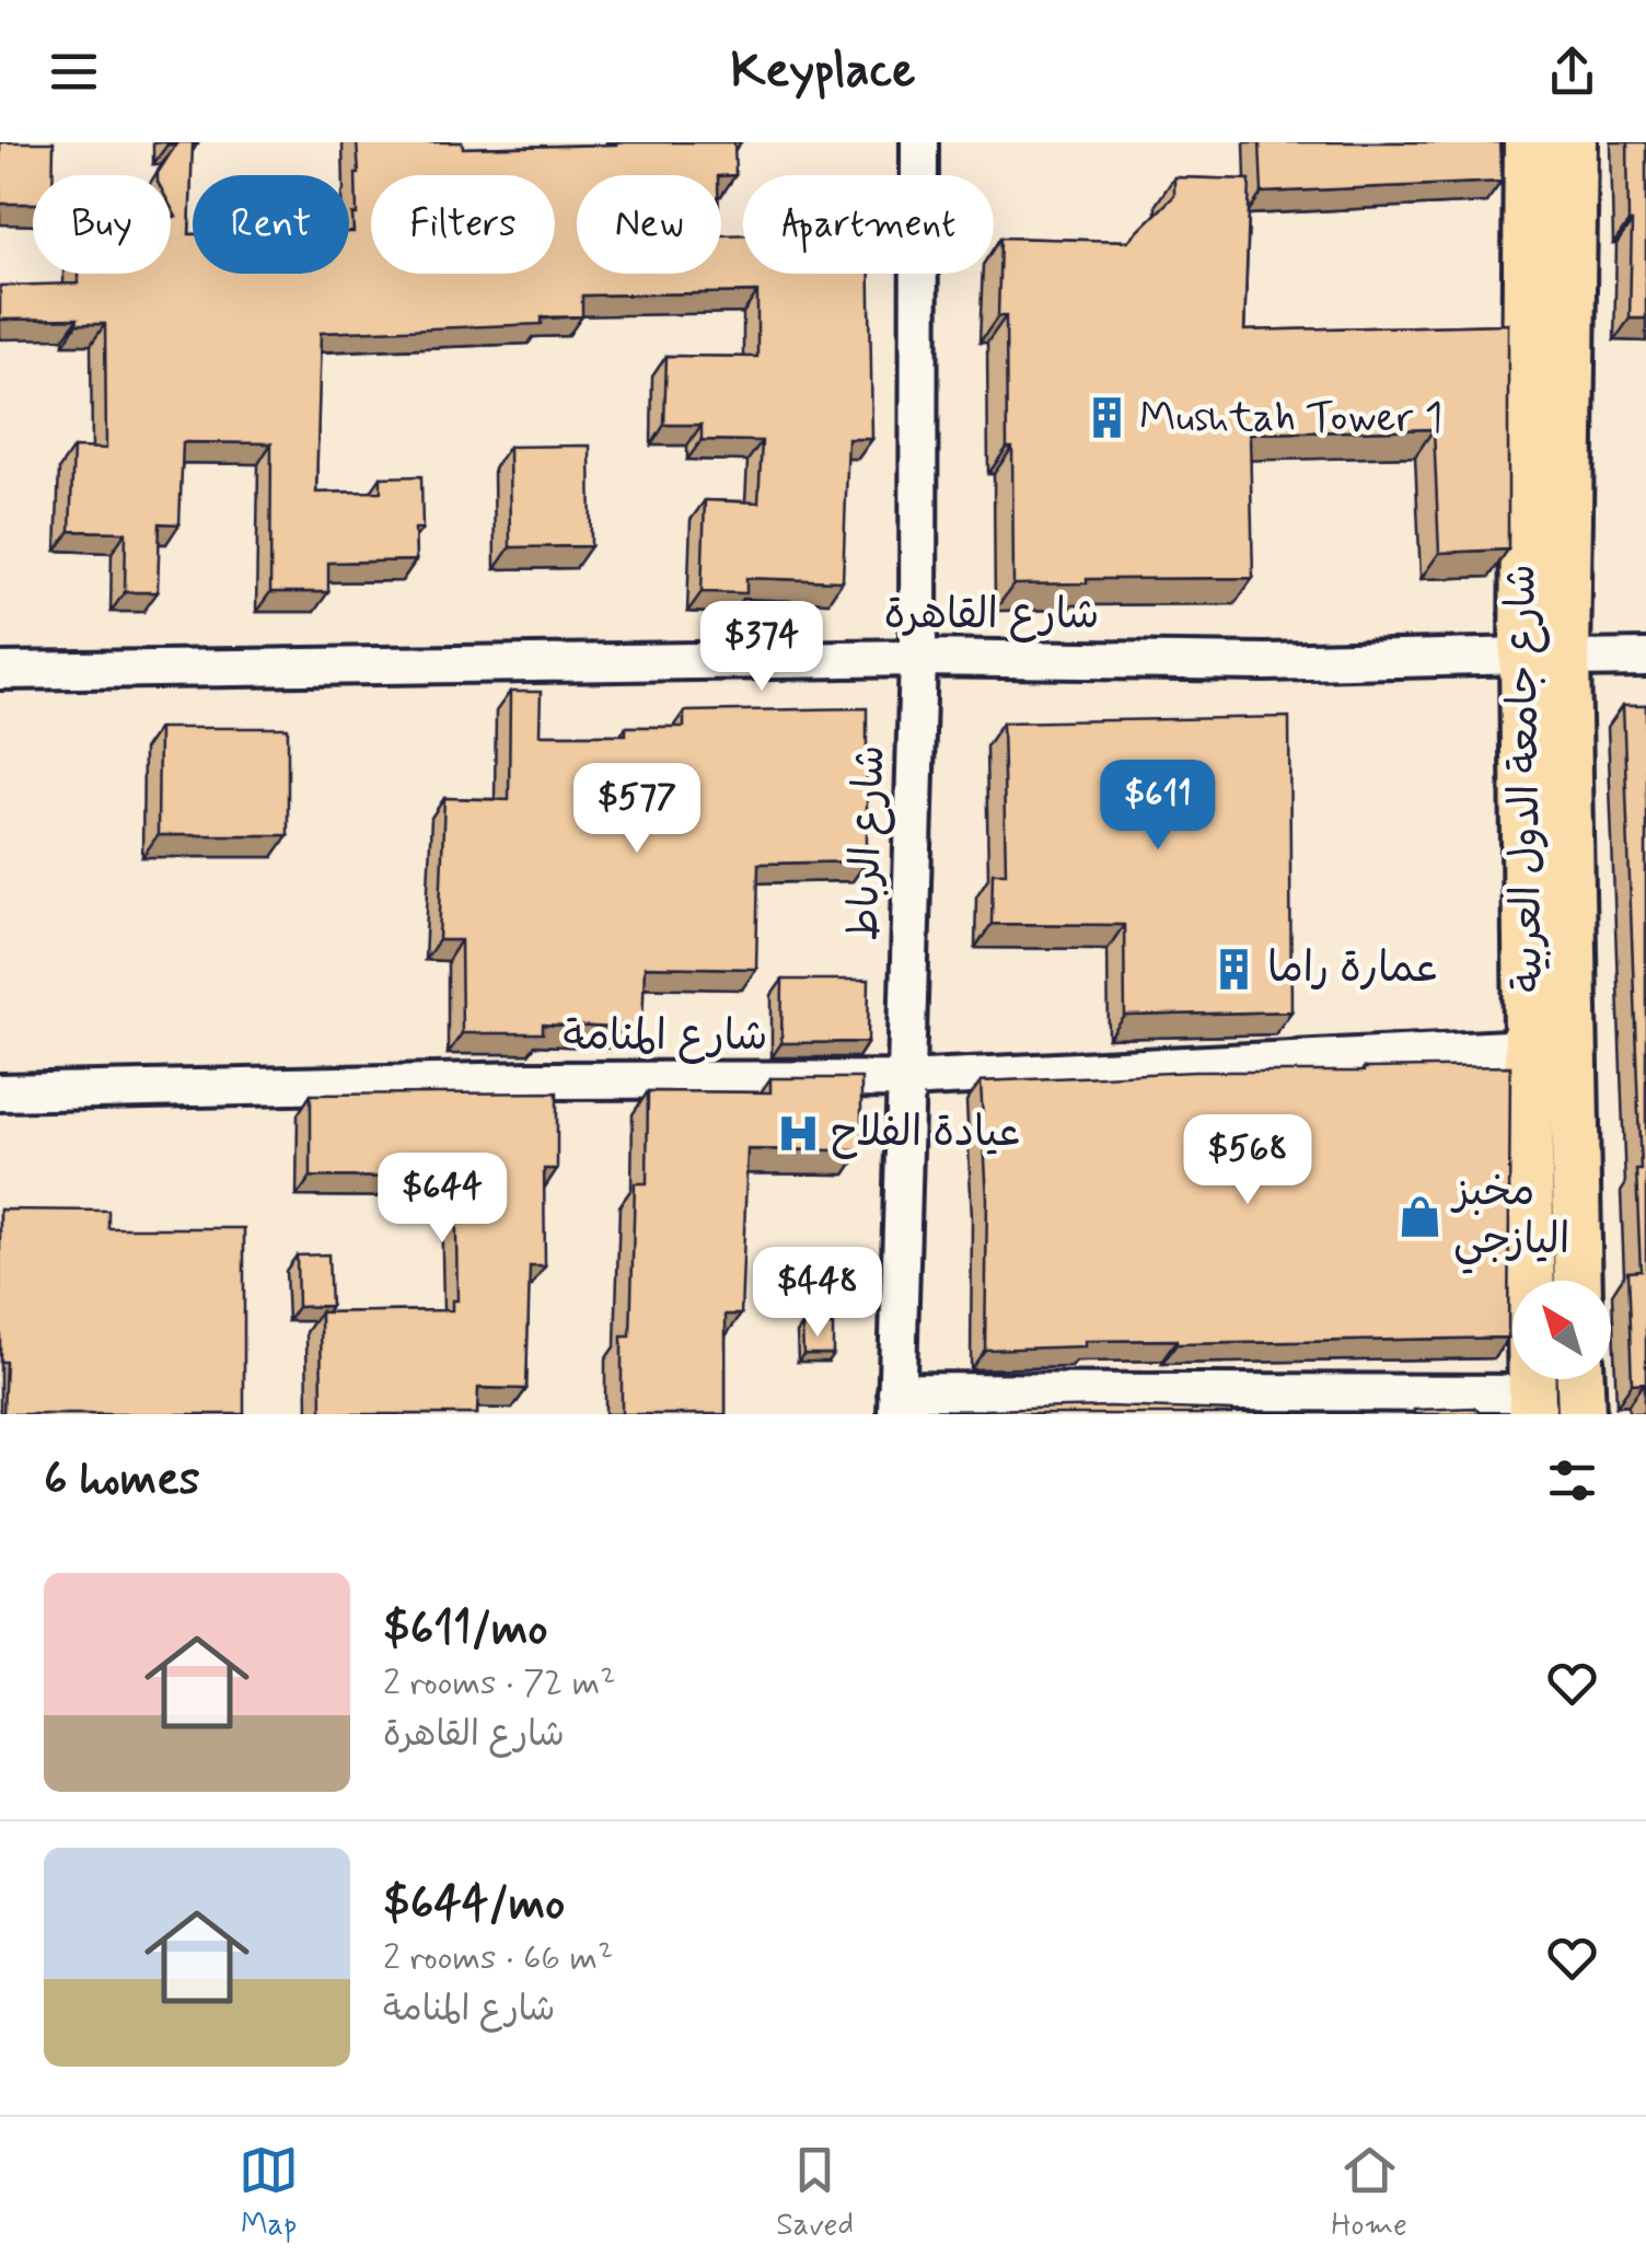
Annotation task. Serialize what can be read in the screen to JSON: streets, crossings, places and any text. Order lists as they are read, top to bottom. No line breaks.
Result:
{"streets":{"main road":["شارع جامعة الدول العربية"],"street":["شارع القاهرة","شارع الرباط","شارع المنامة"]},"crossings":[["شارع القاهرة","شارع جامعة الدول العربية"],["شارع القاهرة","شارع الرباط"],["شارع جامعة الدول العربية","شارع المنامة"],["شارع الرباط","شارع المنامة"]],"places":{"building":["Mushtah Tower 1","عمارة راما"],"hospital":["عيادة الفلاح"],"shop":["مخبز اليازجي"]},"north":"top left","page":{"header":"Keyplace","chip":["Buy","Rent","Filters","New","Apartment"],"price":["$374","$611","$577","$568","$644","$448"],"heading":"6 homes","list":[{"name":"$611/mo","note":"2 rooms · 72 m² · شارع القاهرة"},{"name":"$644/mo","note":"2 rooms · 66 m² · شارع المنامة"}],"tabs":["Map","Saved","Home"]}}
